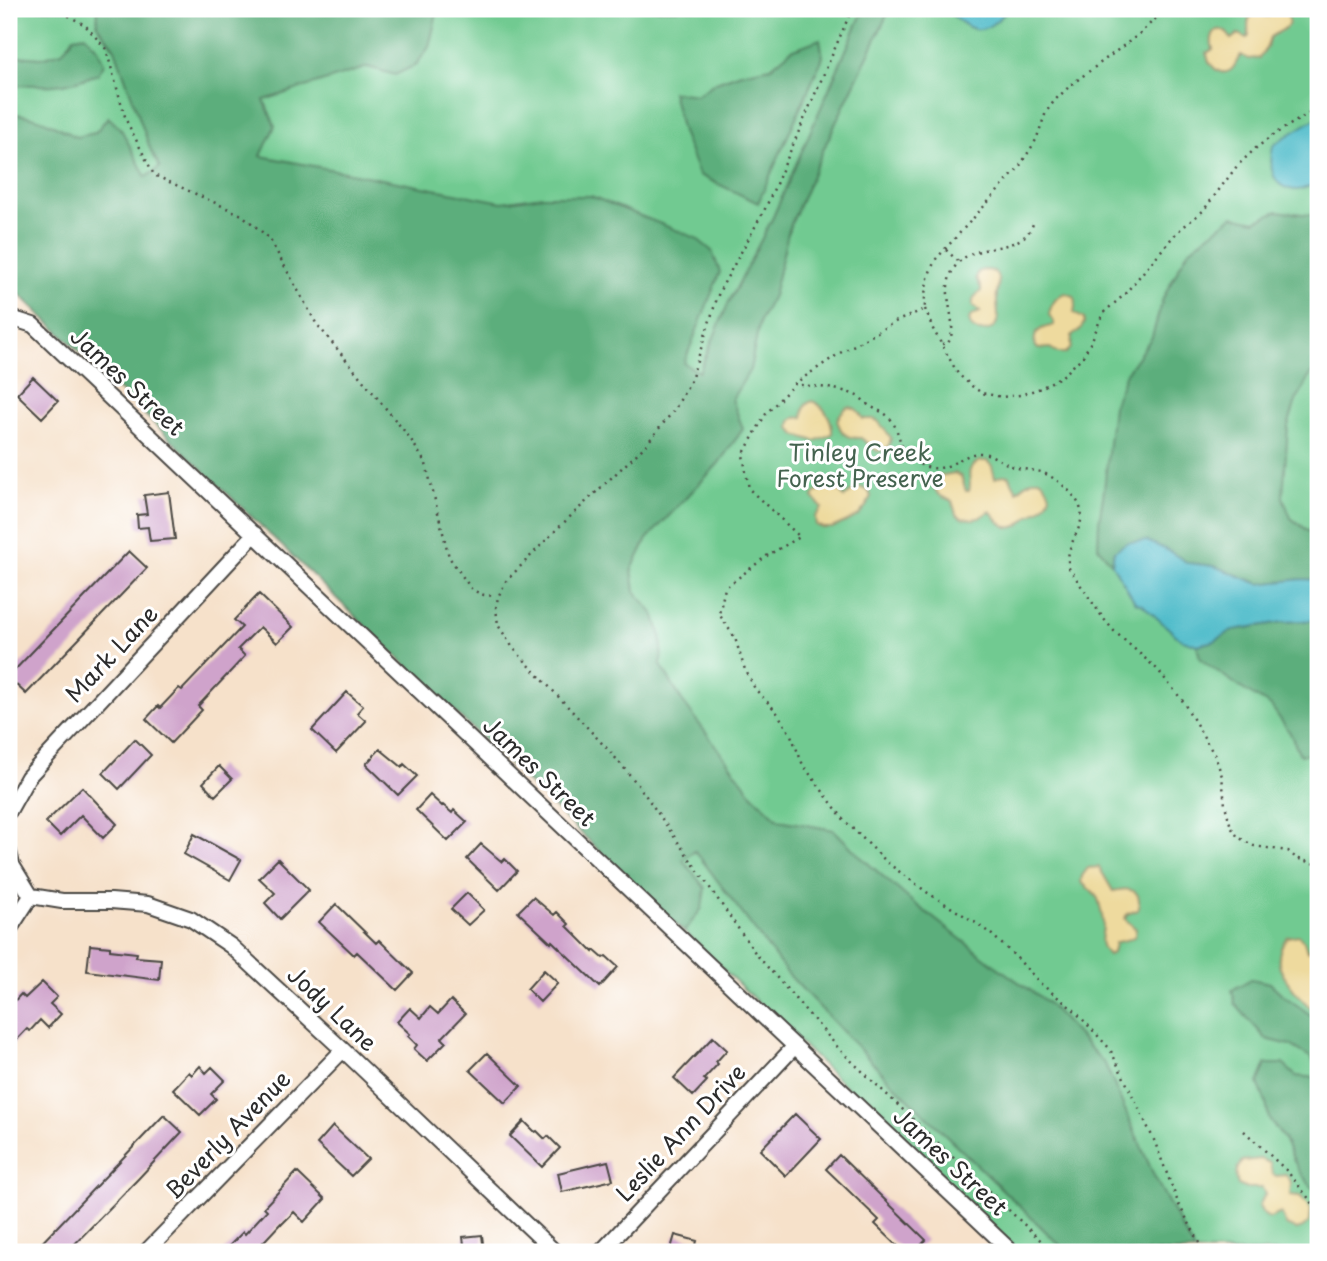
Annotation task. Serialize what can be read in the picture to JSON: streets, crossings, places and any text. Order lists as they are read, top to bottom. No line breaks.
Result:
{"streets":{"street":["James Street","Mark Lane","Jody Lane","Leslie Ann Drive","Beverly Avenue"]},"crossings":[["James Street","Mark Lane"],["James Street","Leslie Ann Drive"],["Jody Lane","Beverly Avenue"]],"parks":["Tinley Creek Forest Preserve"]}
